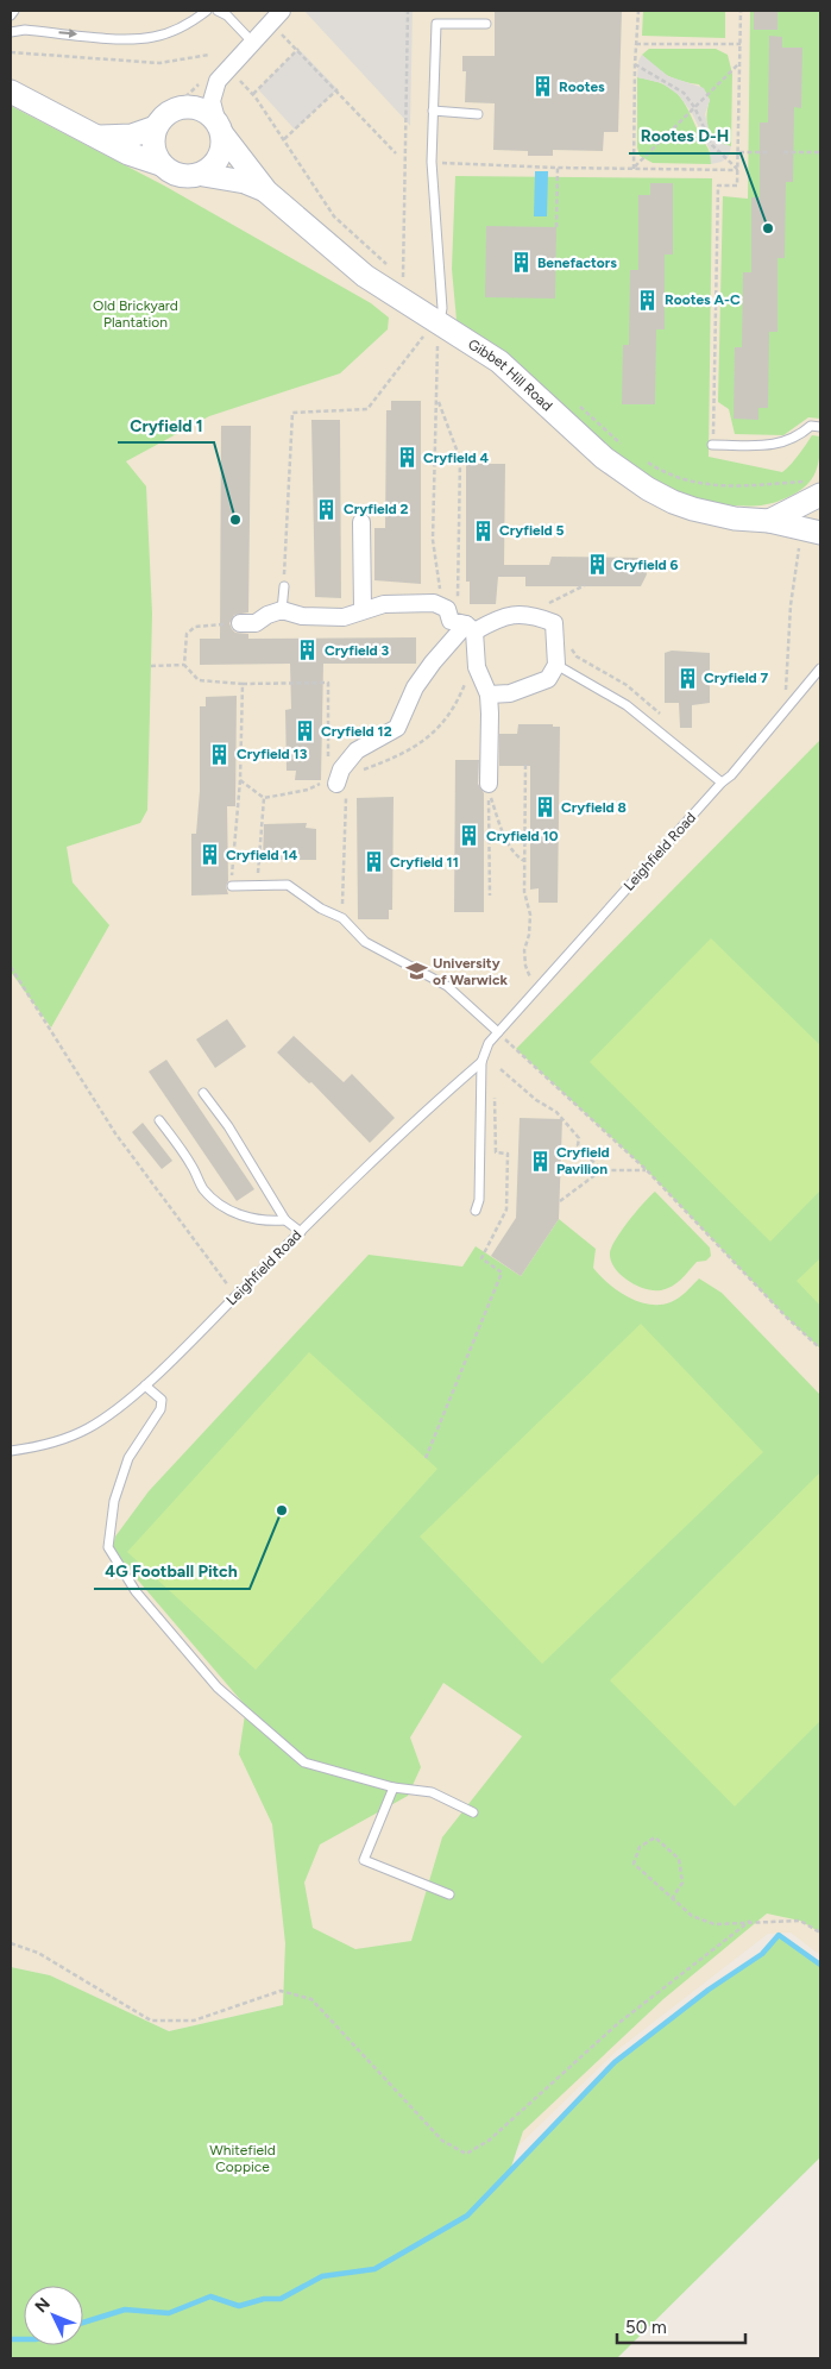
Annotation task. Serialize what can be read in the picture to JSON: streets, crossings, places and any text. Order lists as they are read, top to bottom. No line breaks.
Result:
{"streets":{"street":["Gibbet Hill Road"],"lane":["Leighfield Road"]},"parks":["Old Brickyard Plantation","Whitefield Coppice"],"places":{"building":["Rootes","Benefactors","Rootes A-C","Cryfield 4","Cryfield 2","Cryfield 5","Cryfield 6","Cryfield 3","Cryfield 7","Cryfield 12","Cryfield 13","Cryfield 8","Cryfield 10","Cryfield 14","Cryfield 11","Cryfield Pavilion"],"other":["Rootes D-H","Cryfield 1","4G Football Pitch"],"school or university":["University of Warwick"]},"scale_bar":"50 m","north":"top left"}
